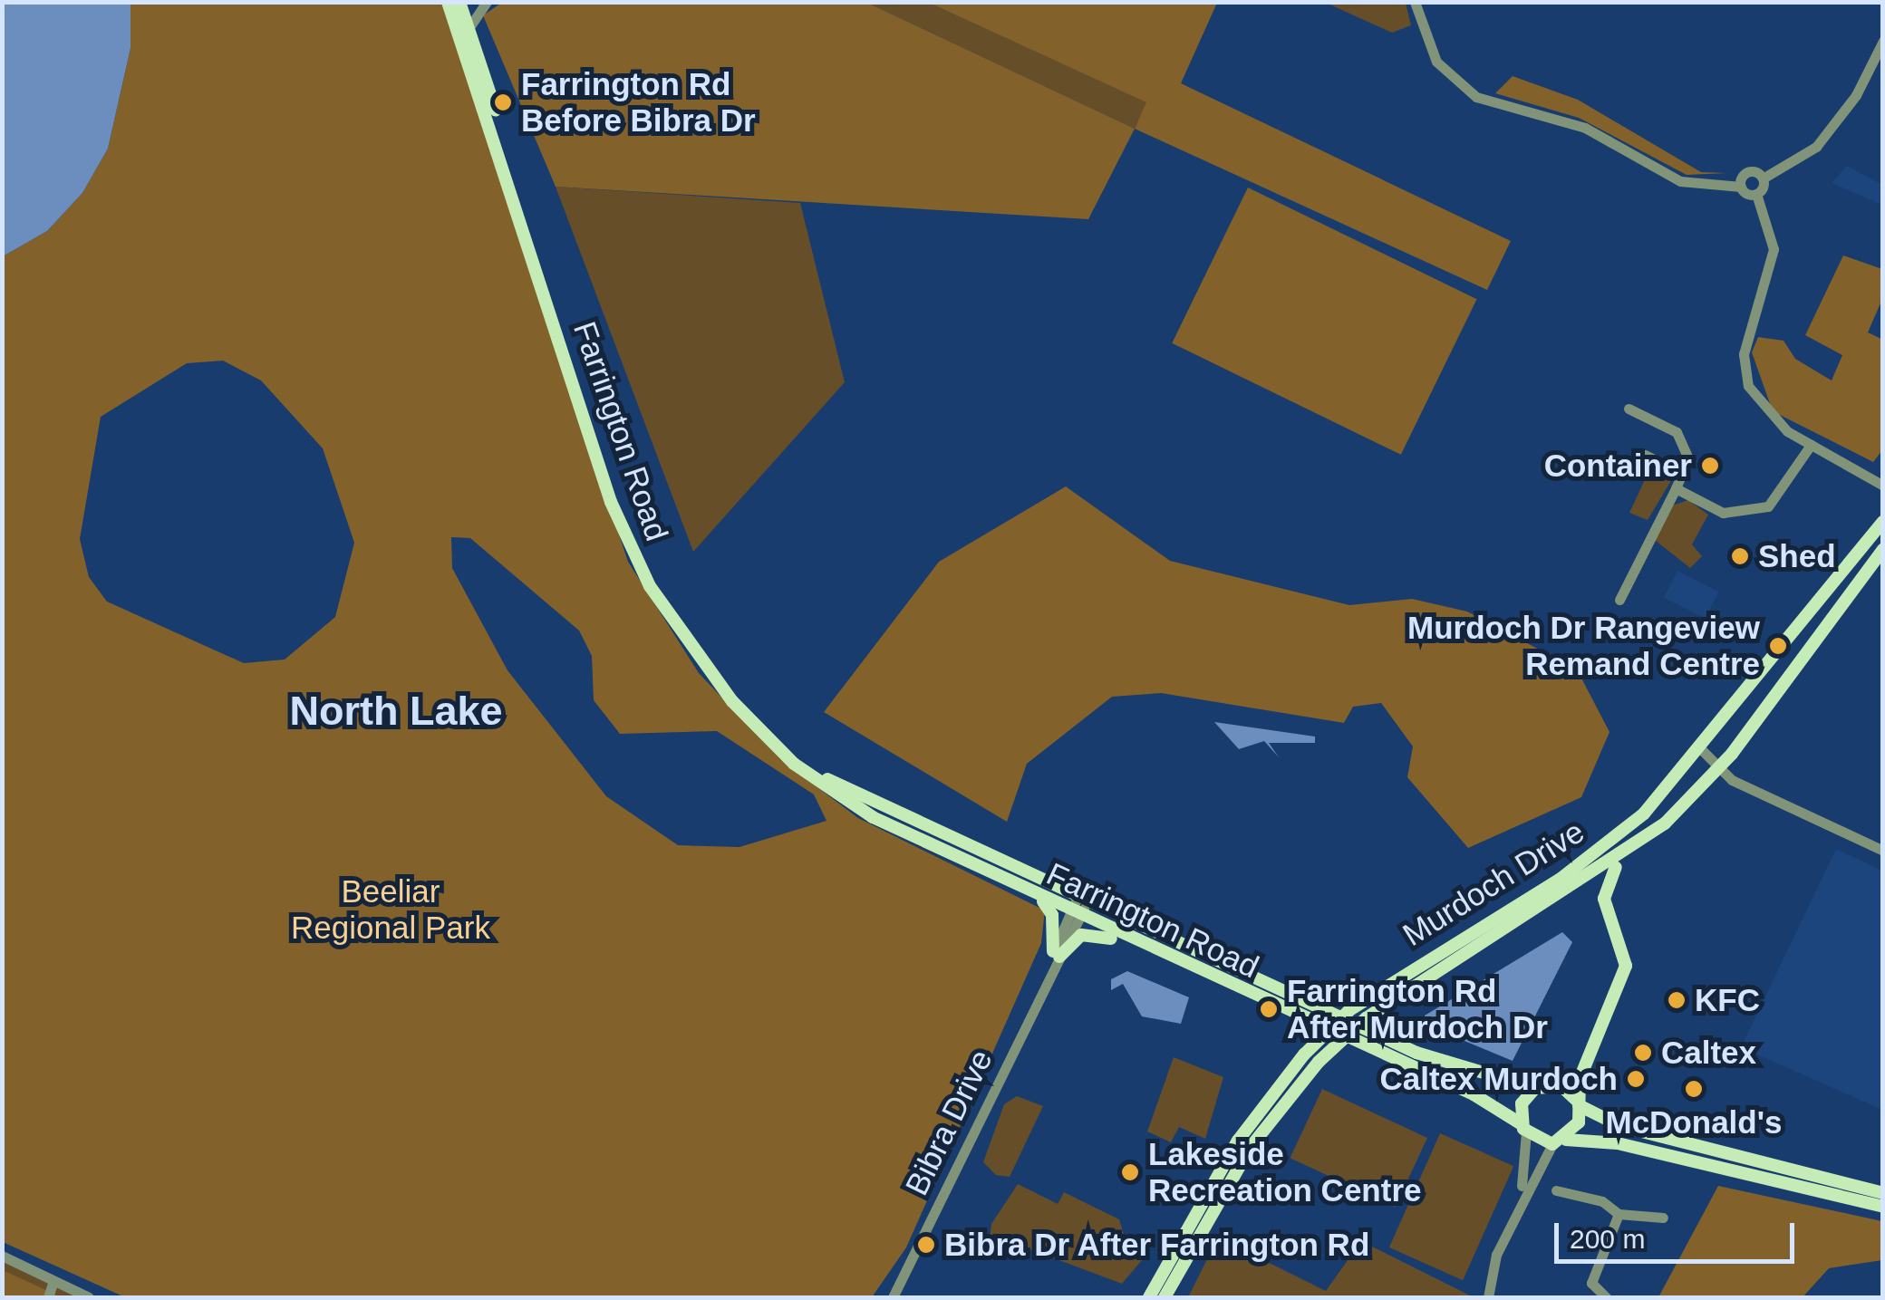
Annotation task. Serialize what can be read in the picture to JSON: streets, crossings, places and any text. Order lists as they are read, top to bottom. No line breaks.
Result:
{"streets":{"main road":["Farrington Road","Murdoch Drive"],"street":["Bibra Drive"]},"crossings":[["Farrington Road","Bibra Drive"]],"districts":["North Lake"],"parks":["Beeliar Regional Park"],"places":["Farrington Rd Before Bibra Dr","Container","Shed","Murdoch Dr Rangeview Remand Centre","KFC","Farrington Rd After Murdoch Dr","Caltex","Caltex Murdoch","McDonald's","Lakeside Recreation Centre","Bibra Dr After Farrington Rd"],"scale_bar":"200 m"}
